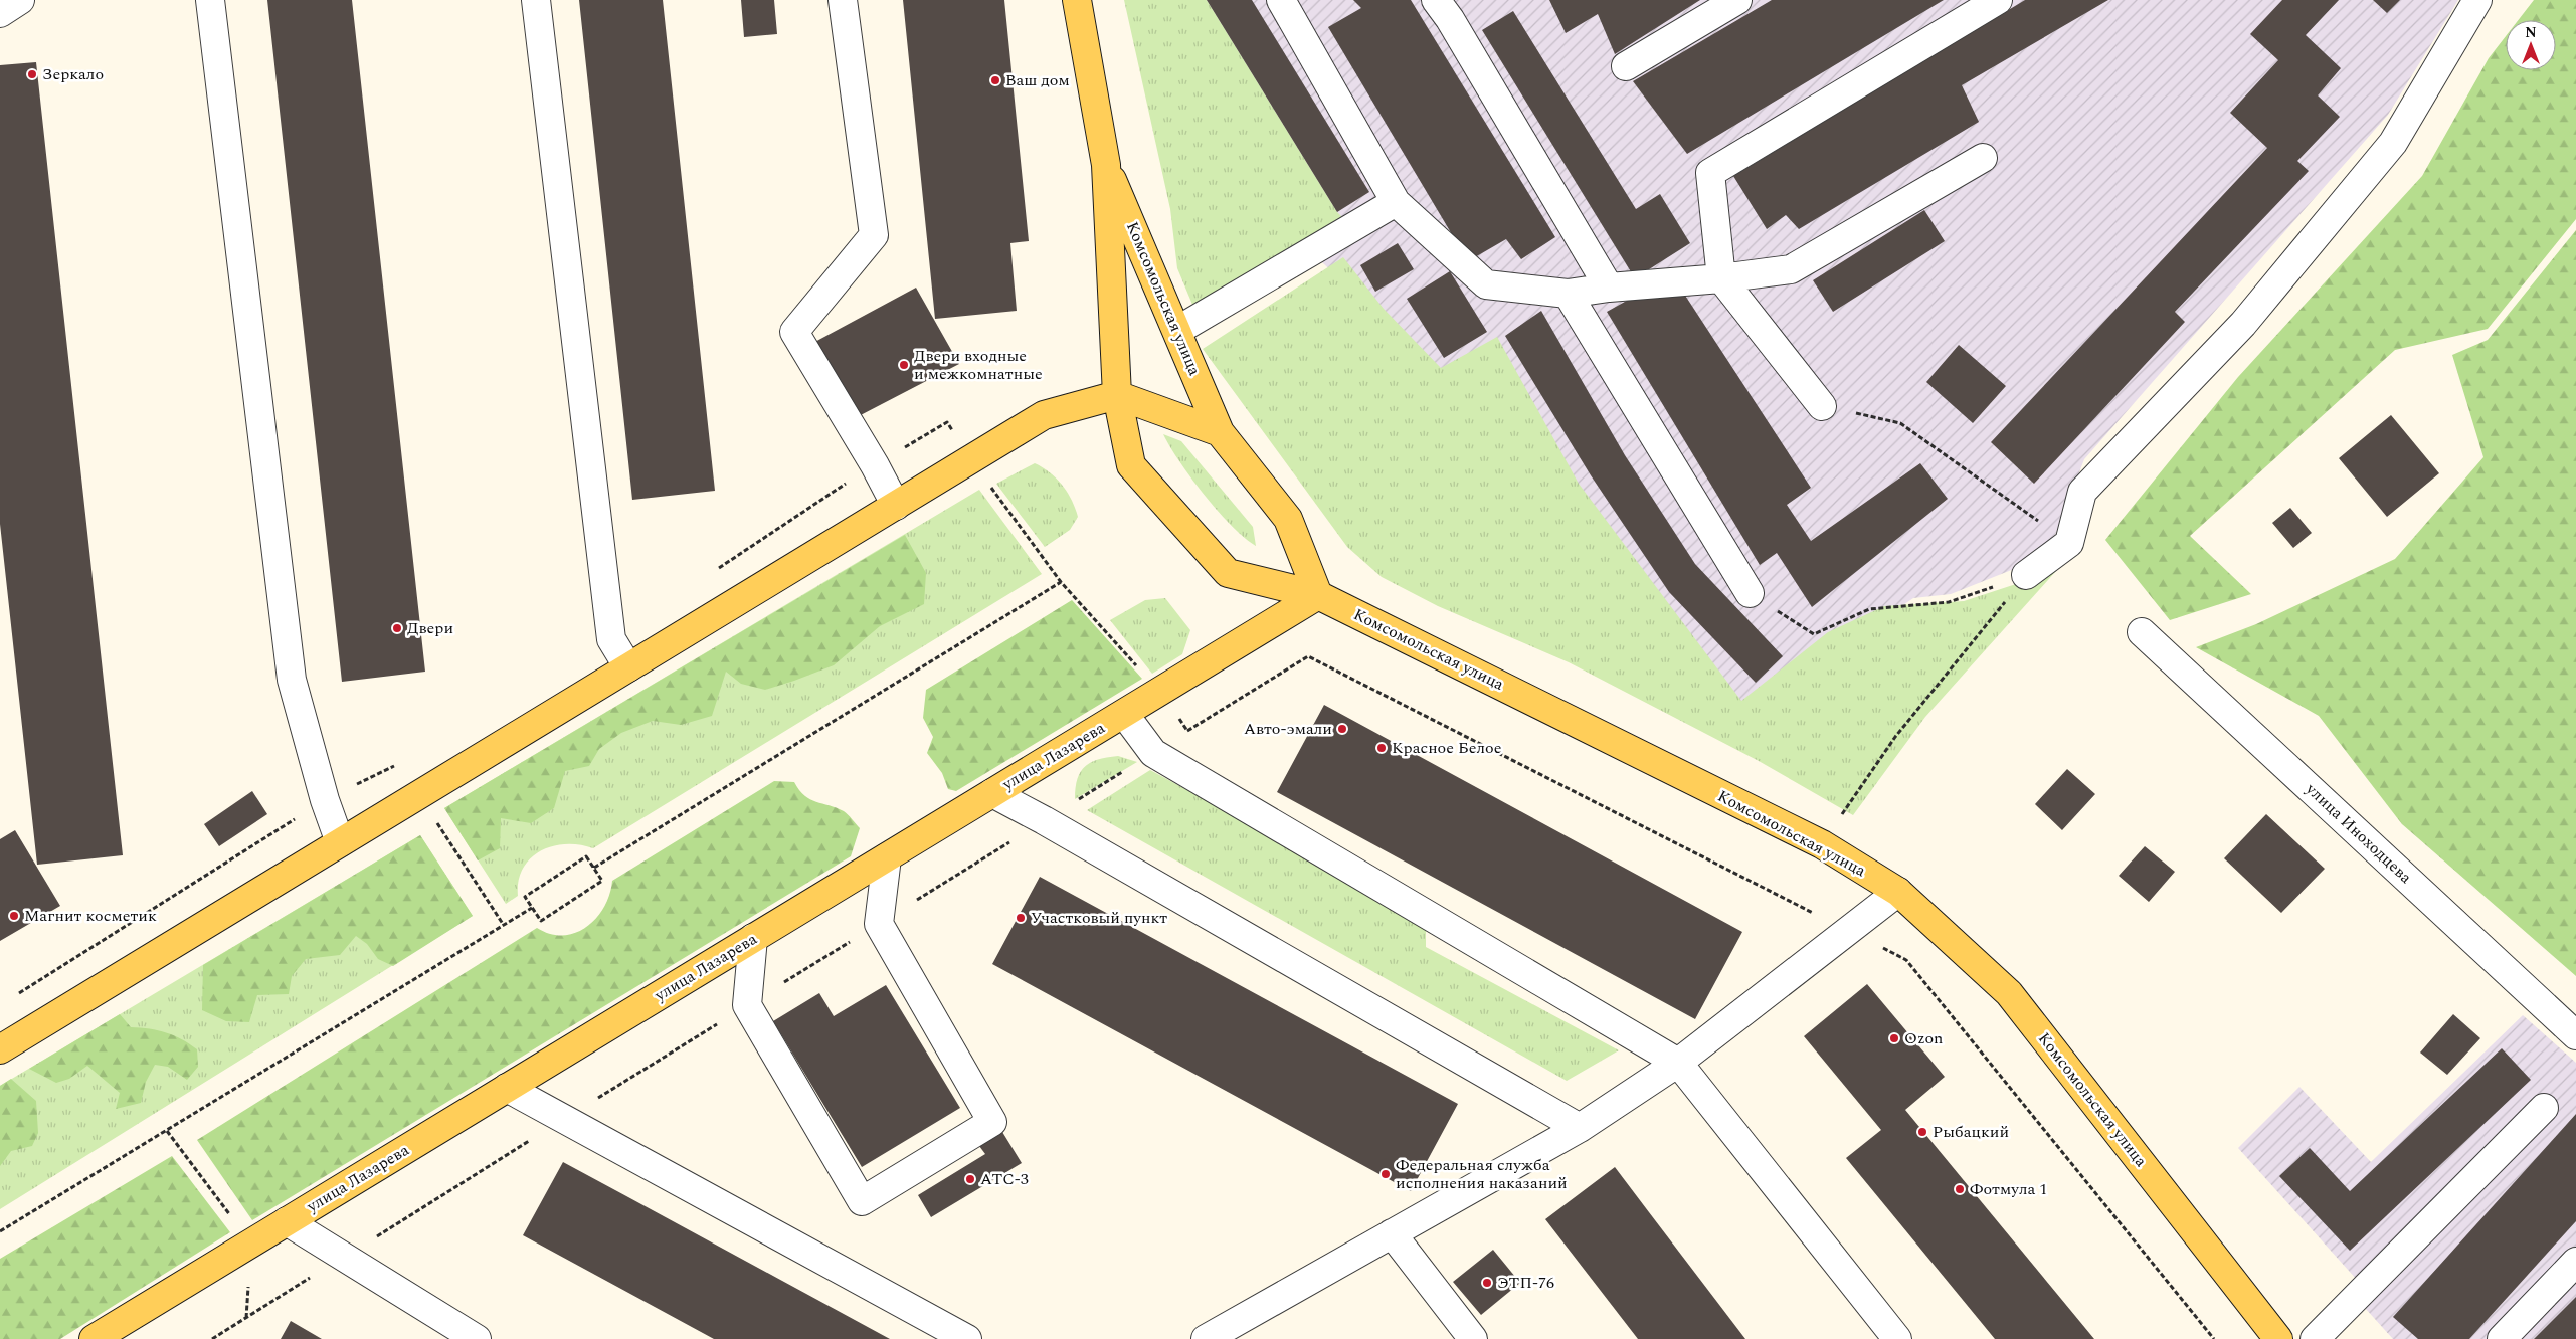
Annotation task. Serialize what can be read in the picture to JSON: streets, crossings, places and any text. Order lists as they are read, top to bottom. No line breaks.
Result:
{"streets":{"main road":["Комсомольская улица","улица Лазарева"],"street":["улица Иноходцева"]},"crossings":[["Комсомольская улица","улица Лазарева"]],"places":["Зеркало","Ваш дом","Двери входные и межкомнатные","Двери","Авто-эмали","Красное Белое","Магнит косметик","Участковый пункт","Ozon","Рыбацкий","Федеральная служба исполнения наказаний","АТС-3","Фотмула 1","ЭТП-76"],"north":"top"}
